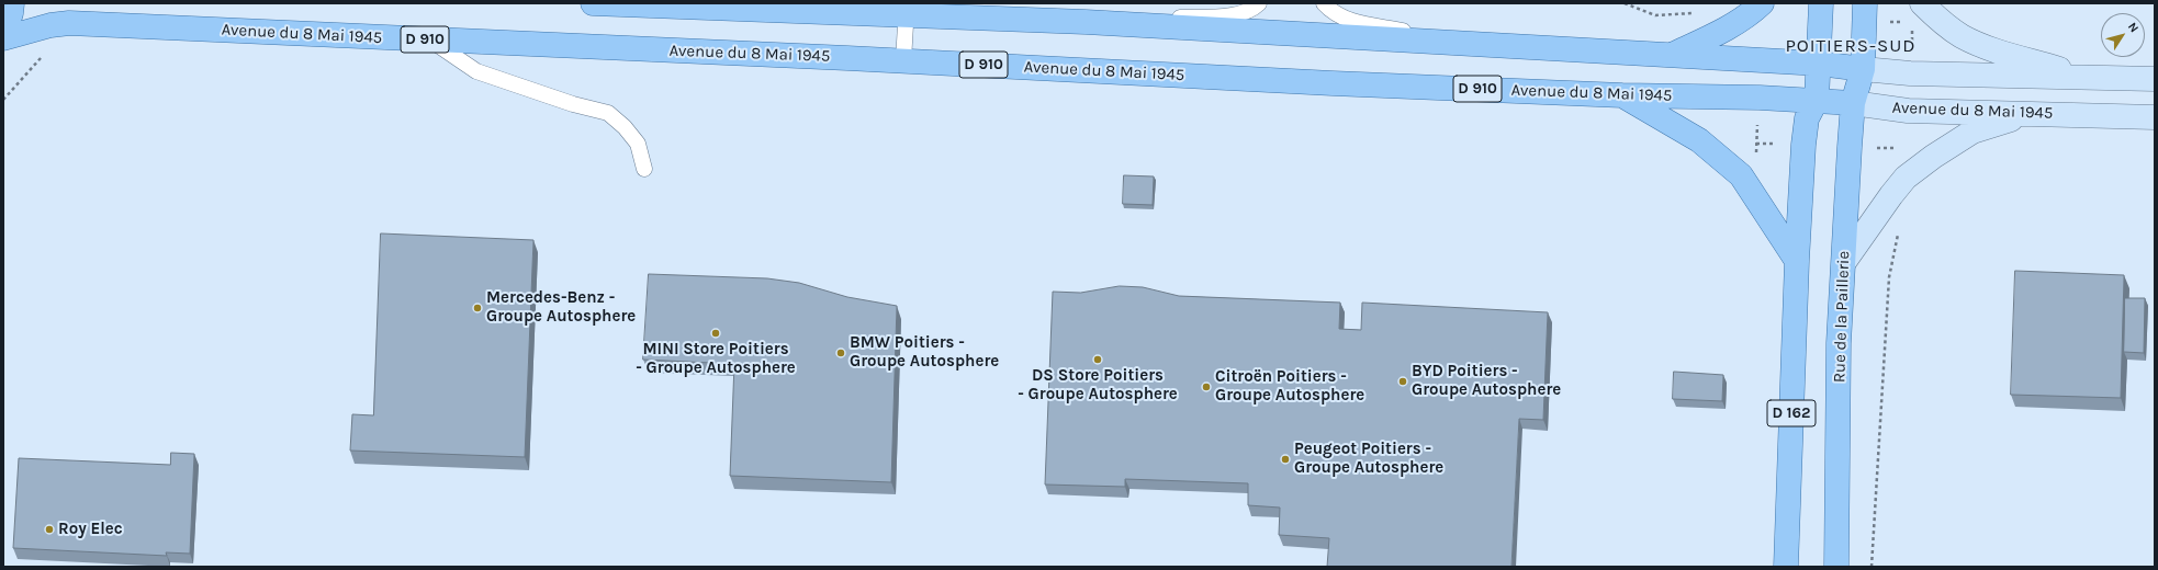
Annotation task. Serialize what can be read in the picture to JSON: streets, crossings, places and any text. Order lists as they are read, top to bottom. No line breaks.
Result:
{"streets":{"main road":["Avenue du 8 Mai 1945","D 910","Rue de la Paillerie","D 162"]},"crossings":[["Avenue du 8 Mai 1945","D 910"],["Avenue du 8 Mai 1945","Rue de la Paillerie"],["Avenue du 8 Mai 1945","D 162"],["D 910","D 162"]],"districts":["POITIERS-SUD"],"places":["Mercedes-Benz - Groupe Autosphere","MINI Store Poitiers - Groupe Autosphere","BMW Poitiers - Groupe Autosphere","DS Store Poitiers - Groupe Autosphere","BYD Poitiers - Groupe Autosphere","Citroën Poitiers - Groupe Autosphere","Peugeot Poitiers - Groupe Autosphere","Roy Elec"],"north":"top right"}
